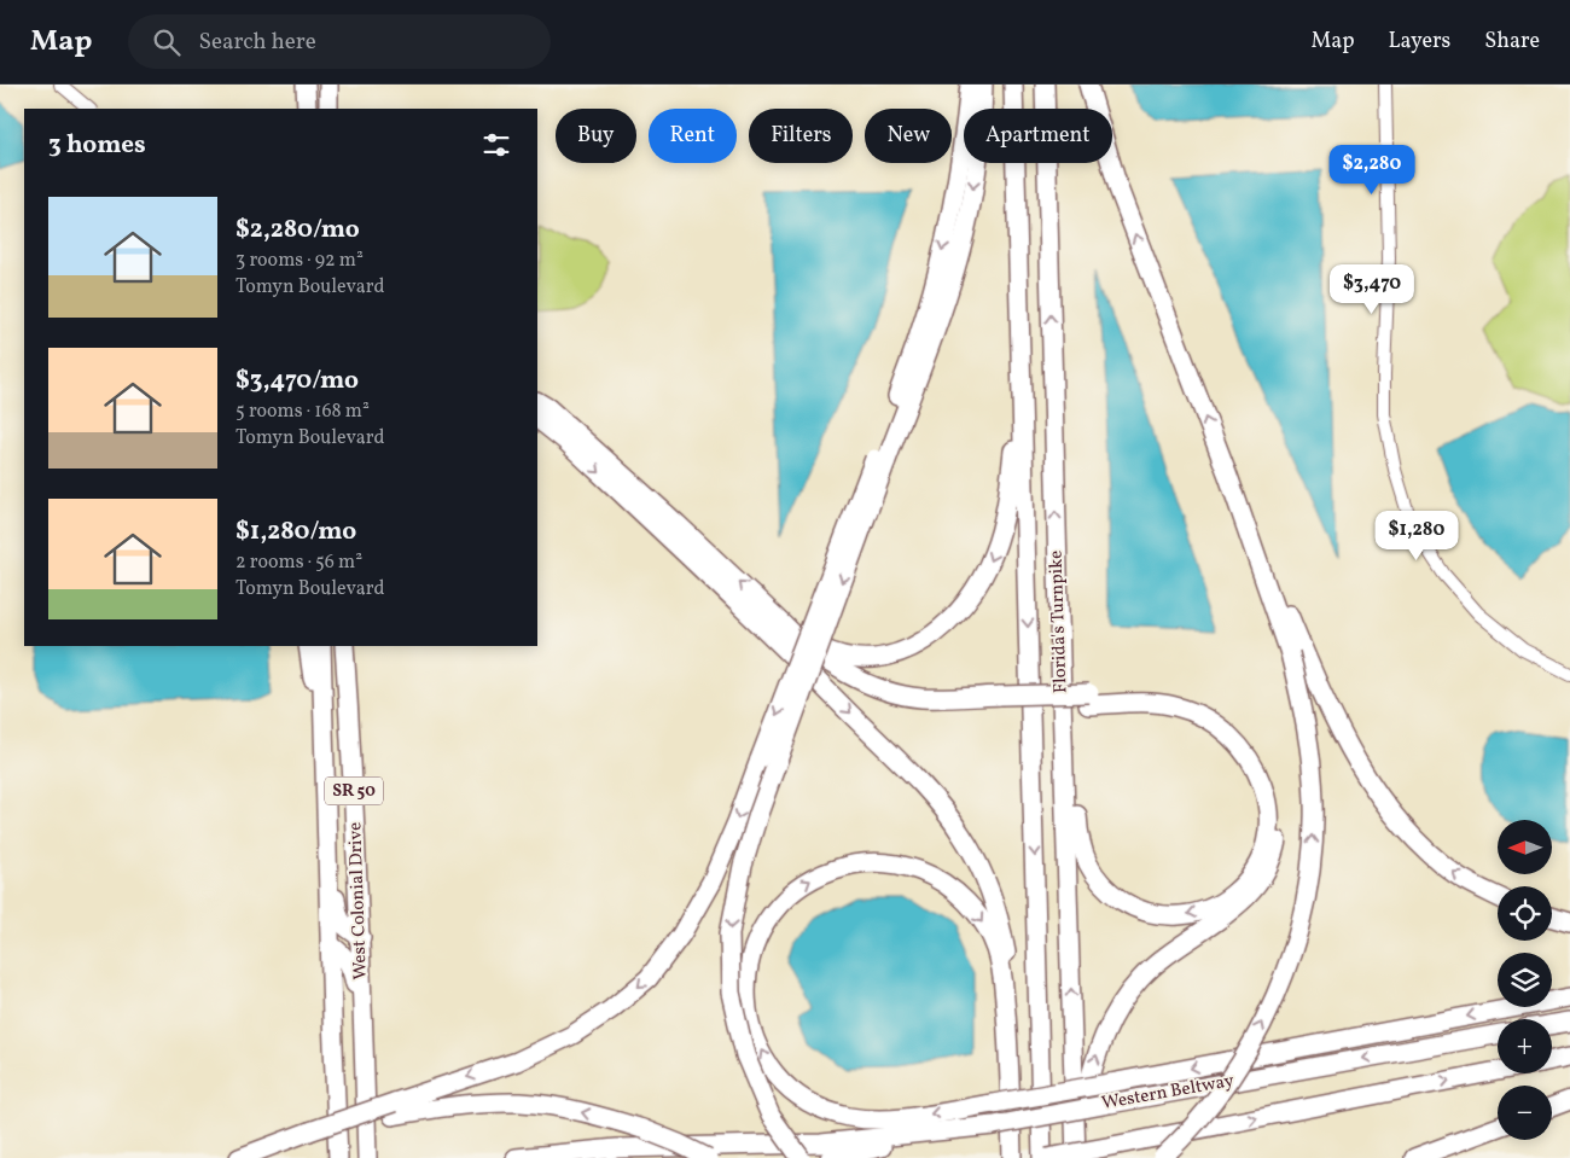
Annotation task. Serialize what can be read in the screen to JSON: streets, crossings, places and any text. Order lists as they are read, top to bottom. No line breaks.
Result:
{"streets":{"highway":["Florida's Turnpike","SR 50","West Colonial Drive","Western Beltway"]},"north":"left","page":{"header":"Map","search":"Search here","nav":["Map","Layers","Share"],"chip":["Buy","Rent","Filters","New","Apartment"],"heading":"3 homes","price":["$2,280","$3,470","$1,280"],"list":[{"name":"$2,280/mo","note":"3 rooms · 92 m² · Tomyn Boulevard"},{"name":"$3,470/mo","note":"5 rooms · 168 m² · Tomyn Boulevard"},{"name":"$1,280/mo","note":"2 rooms · 56 m² · Tomyn Boulevard"}],"map_buttons":["+","−"]}}
